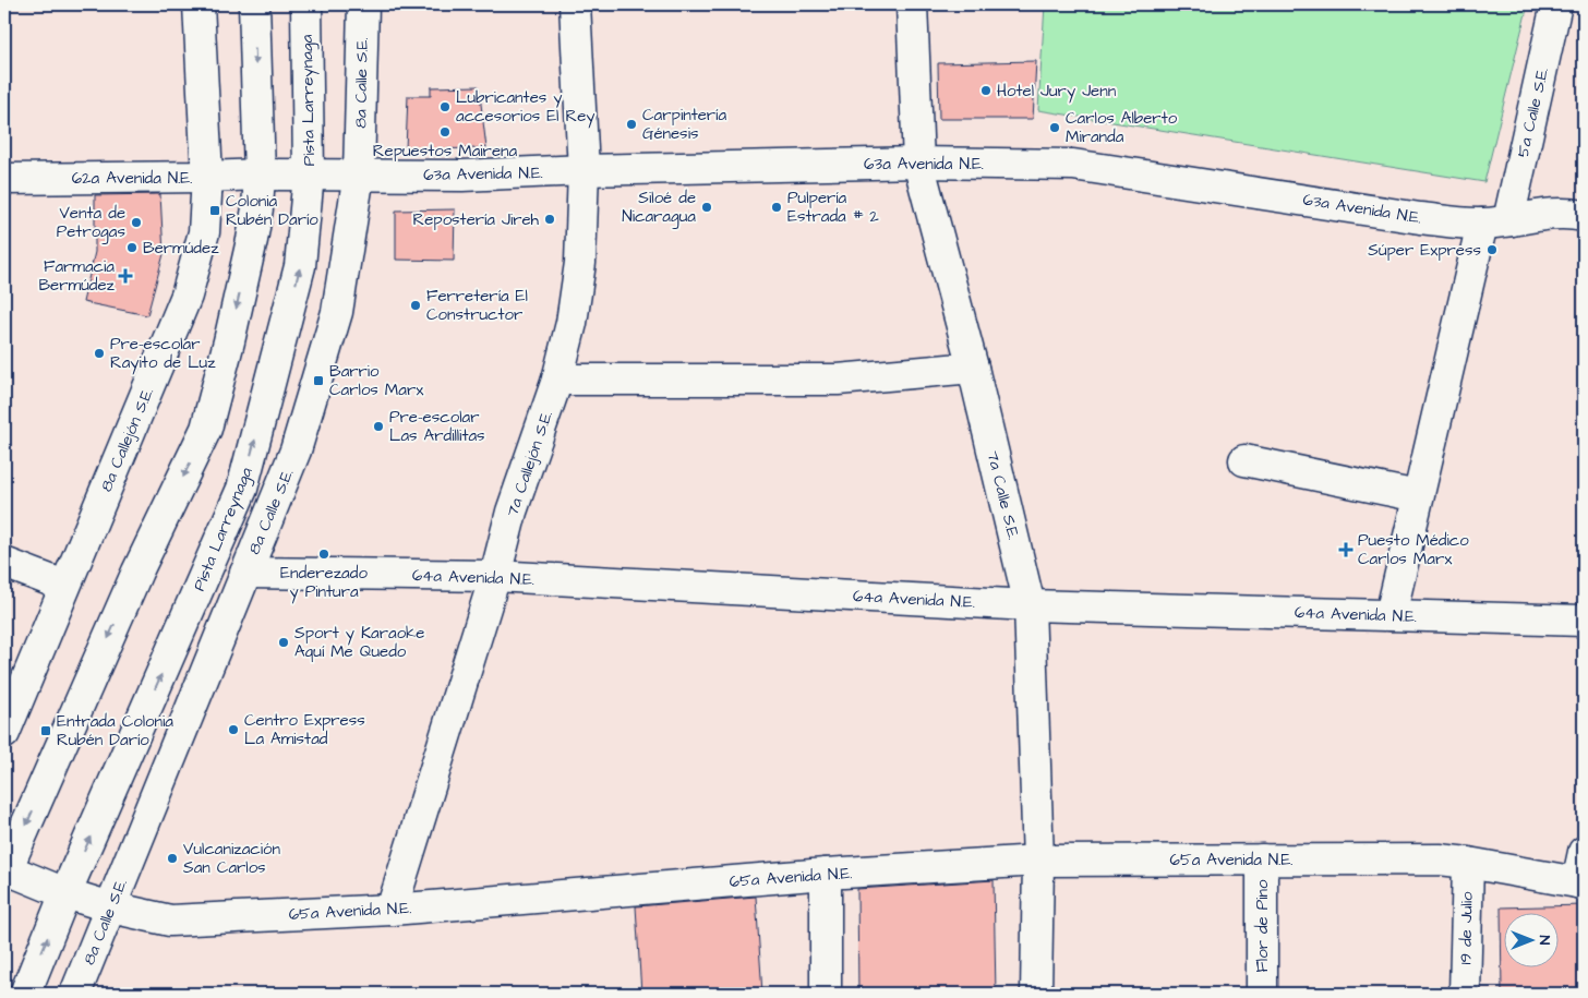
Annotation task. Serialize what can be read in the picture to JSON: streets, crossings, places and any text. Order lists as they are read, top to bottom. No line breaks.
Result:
{"streets":{"street":["8a Calle S.E.","Pista Larreynaga","5a Calle S.E.","63a Avenida N.E.","62a Avenida N.E.","8a Callejón S.E.","7a Callejón S.E.","7a Calle S.E.","64a Avenida N.E.","65a Avenida N.E.","Flor de Pino","19 de Julio"]},"crossings":[["8a Calle S.E.","63a Avenida N.E."],["8a Calle S.E.","64a Avenida N.E."],["8a Calle S.E.","65a Avenida N.E."],["Pista Larreynaga","63a Avenida N.E."],["Pista Larreynaga","65a Avenida N.E."],["5a Calle S.E.","63a Avenida N.E."],["63a Avenida N.E.","62a Avenida N.E."],["63a Avenida N.E.","7a Callejón S.E."],["63a Avenida N.E.","7a Calle S.E."],["62a Avenida N.E.","8a Callejón S.E."],["7a Callejón S.E.","64a Avenida N.E."],["7a Callejón S.E.","65a Avenida N.E."],["7a Calle S.E.","64a Avenida N.E."],["7a Calle S.E.","65a Avenida N.E."],["65a Avenida N.E.","Flor de Pino"],["65a Avenida N.E.","19 de Julio"]],"places":{"other":["Hotel Jury Jenn","Lubricantes y accesorios El Rey","Carpintería Génesis","Carlos Alberto Miranda","Repuestos Mairena","Siloé de Nicaragua","Pulpería Estrada # 2","Repostería Jireh","Venta de Petrogas","Bermúdez","Súper Express","Ferretería El Constructor","Pre-escolar Rayito de Luz","Pre-escolar Las Ardillitas","Enderezado y Pintura","Sport y Karaoke Aquí Me Quedo","Centro Express La Amistad","Vulcanización San Carlos"],"transit":["Colonia Rubén Darío","Barrio Carlos Marx","Entrada Colonia Rubén Darío"],"health":["Farmacia Bermúdez","Puesto Médico Carlos Marx"]},"north":"right"}
